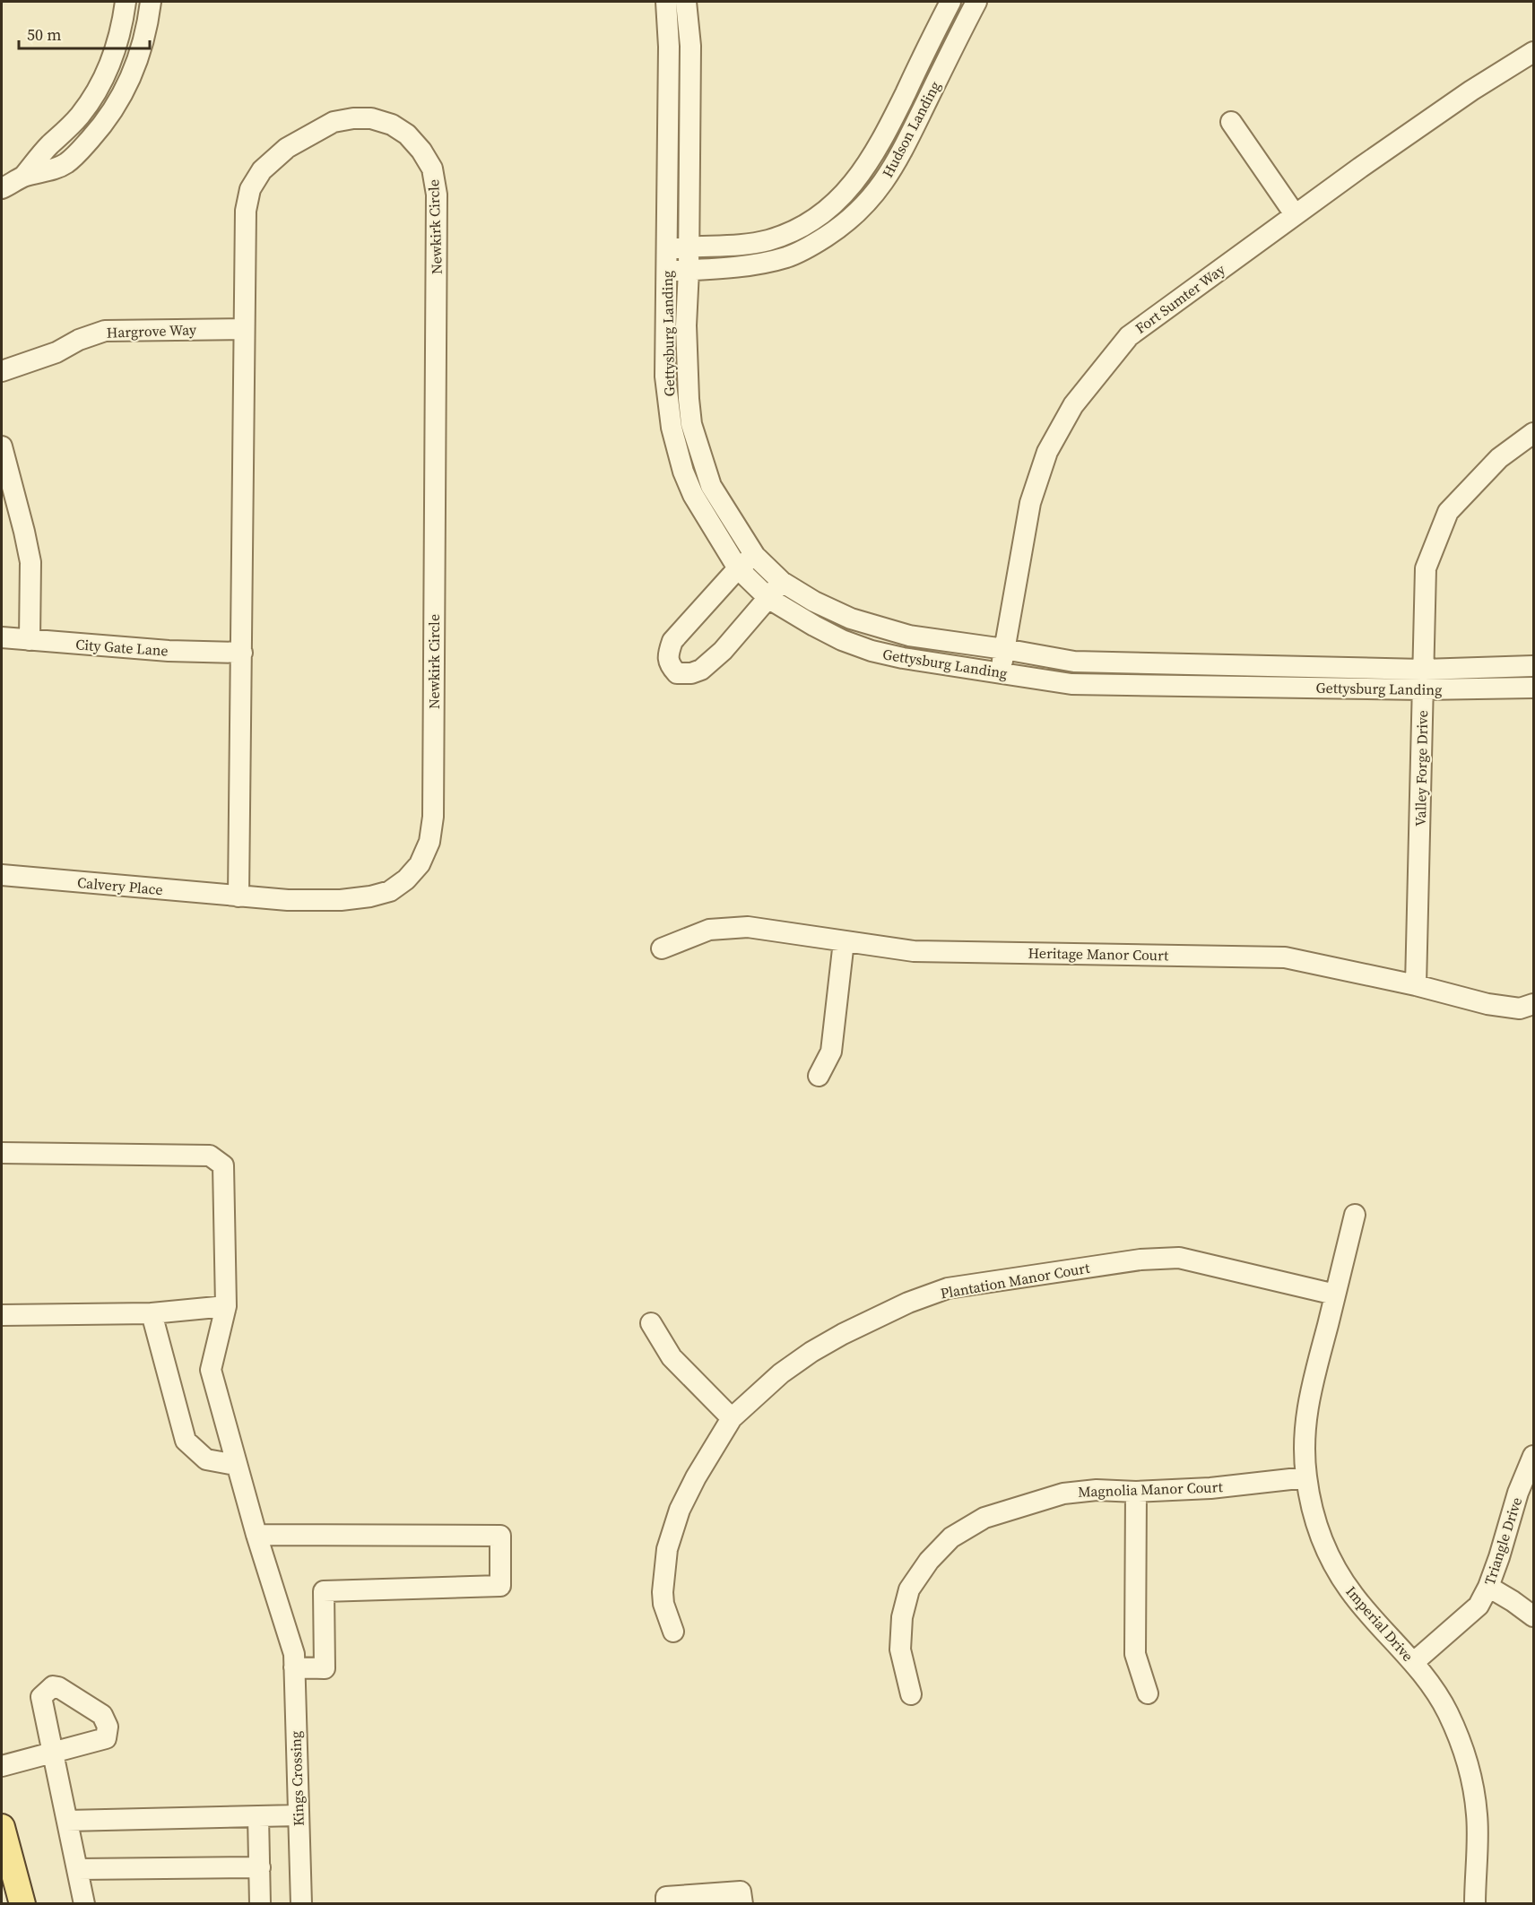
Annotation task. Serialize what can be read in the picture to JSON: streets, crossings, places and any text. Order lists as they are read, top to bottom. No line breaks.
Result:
{"streets":{"street":["Hudson Landing","Newkirk Circle","Fort Sumter Way","Hargrove Way","Gettysburg Landing","City Gate Lane","Valley Forge Drive","Calvery Place","Heritage Manor Court","Plantation Manor Court","Magnolia Manor Court","Triangle Drive","Imperial Drive","Kings Crossing"]},"crossings":[["Hudson Landing","Gettysburg Landing"],["Newkirk Circle","Hargrove Way"],["Newkirk Circle","City Gate Lane"],["Newkirk Circle","Calvery Place"],["Fort Sumter Way","Gettysburg Landing"],["Gettysburg Landing","Valley Forge Drive"],["Valley Forge Drive","Heritage Manor Court"],["Plantation Manor Court","Imperial Drive"],["Magnolia Manor Court","Imperial Drive"],["Triangle Drive","Imperial Drive"]],"scale_bar":"50 m"}
